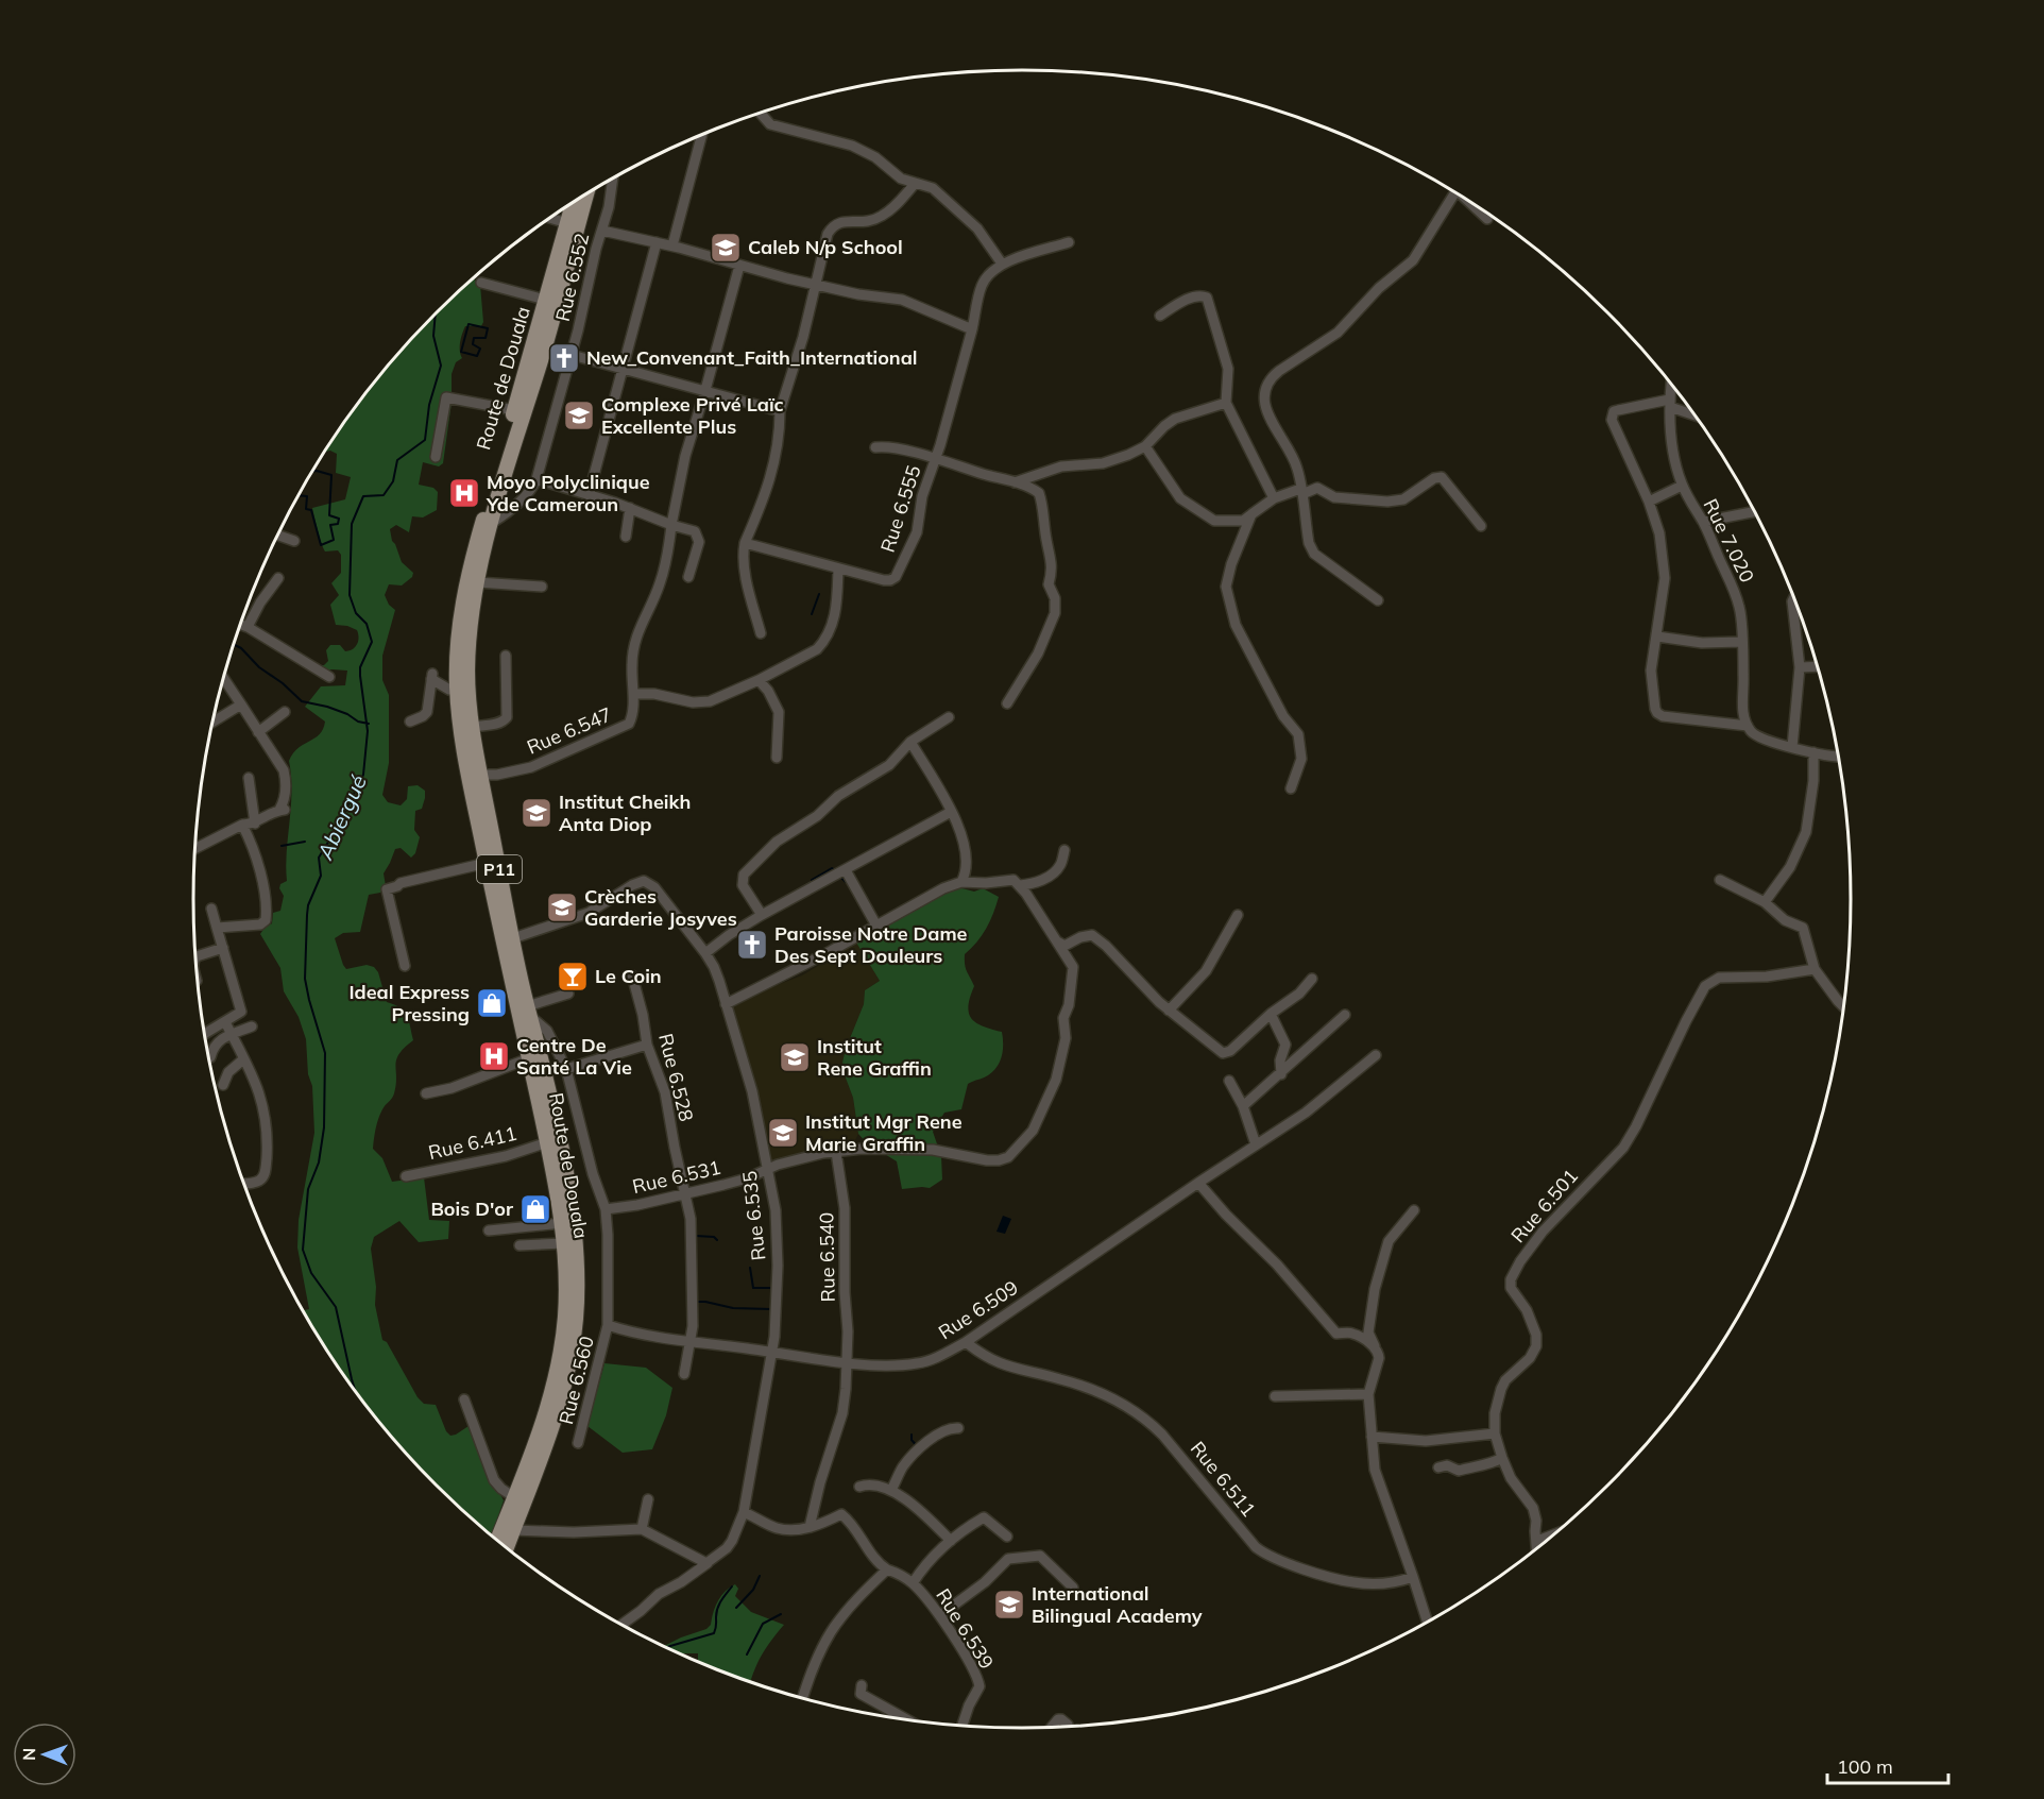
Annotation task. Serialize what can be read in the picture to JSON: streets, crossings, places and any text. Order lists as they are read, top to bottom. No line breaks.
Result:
{"streets":{"main road":["Route de Douala","P11"],"street":["Rue 6.552","Rue 6.555","Rue 7.020","Rue 6.547","Rue 6.528","Rue 6.411","Rue 6.531","Rue 6.501","Rue 6.535","Rue 6.540","Rue 6.509","Rue 6.560","Rue 6.511","Rue 6.539"]},"crossings":[["Rue 6.552","P11"],["Route de Douala","P11"],["Route de Douala","Rue 6.411"],["Rue 6.547","P11"],["P11","Rue 6.535"],["Rue 6.528","Rue 6.531"],["Rue 6.528","Rue 6.509"],["Rue 6.531","Rue 6.535"],["Rue 6.531","Rue 6.540"],["Rue 6.535","Rue 6.509"],["Rue 6.540","Rue 6.509"],["Rue 6.509","Rue 6.560"],["Rue 6.509","Rue 6.511"]],"water":["Abiergué"],"places":{"school or university":["Caleb N/p School","Complexe Privé Laïc Excellente Plus","Institut Cheikh Anta Diop","Crèches Garderie Josyves","Institut Rene Graffin","Institut Mgr Rene Marie Graffin","International Bilingual Academy"],"church":["New_Convenant_Faith_International","Paroisse Notre Dame Des Sept Douleurs"],"hospital":["Moyo Polyclinique Yde Cameroun","Centre De Santé La Vie"],"bar":["Le Coin"],"shop":["Ideal Express Pressing","Bois D'or"]},"scale_bar":"100 m","north":"left"}
